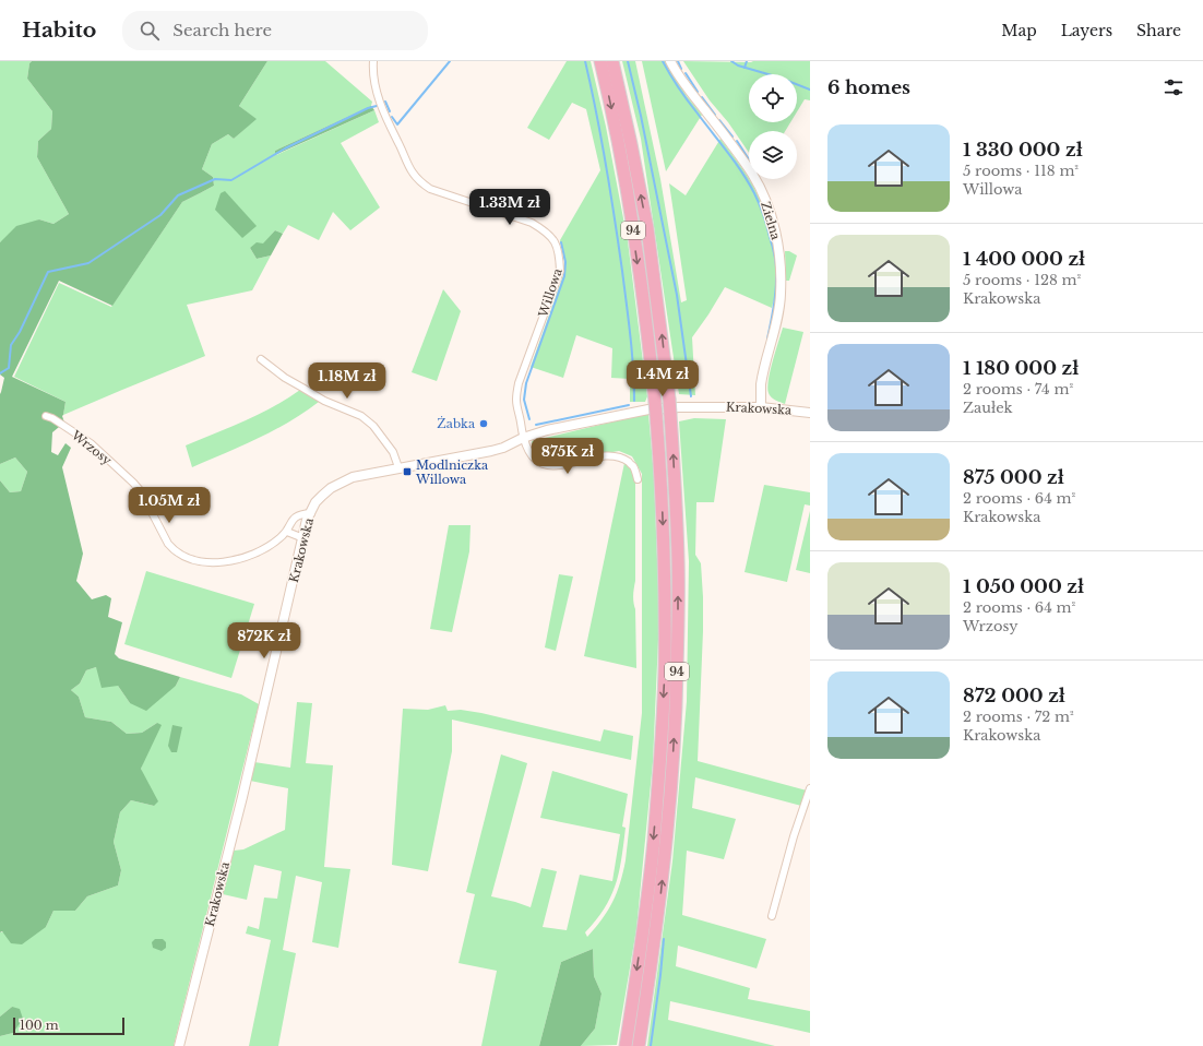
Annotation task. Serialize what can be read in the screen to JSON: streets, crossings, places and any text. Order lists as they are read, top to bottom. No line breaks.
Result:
{"streets":{"highway":["94"],"street":["Zielna","Willowa","Krakowska","Wrzosy"]},"crossings":[["Zielna","Krakowska"],["Willowa","Krakowska"],["Krakowska","Wrzosy"]],"places":{"other":["Żabka"],"transit":["Modlniczka Willowa"]},"scale_bar":"100 m","page":{"header":"Habito","search":"Search here","nav":["Map","Layers","Share"],"heading":"6 homes","list":[{"name":"1 330 000 zł","note":"5 rooms · 118 m² · Willowa"},{"name":"1 400 000 zł","note":"5 rooms · 128 m² · Krakowska"},{"name":"1 180 000 zł","note":"2 rooms · 74 m² · Zaułek"},{"name":"875 000 zł","note":"2 rooms · 64 m² · Krakowska"},{"name":"1 050 000 zł","note":"2 rooms · 64 m² · Wrzosy"},{"name":"872 000 zł","note":"2 rooms · 72 m² · Krakowska"}],"price":["1.33M zł","1.4M zł","1.18M zł","875K zł","1.05M zł","872K zł"],"scale":"100 m"}}
